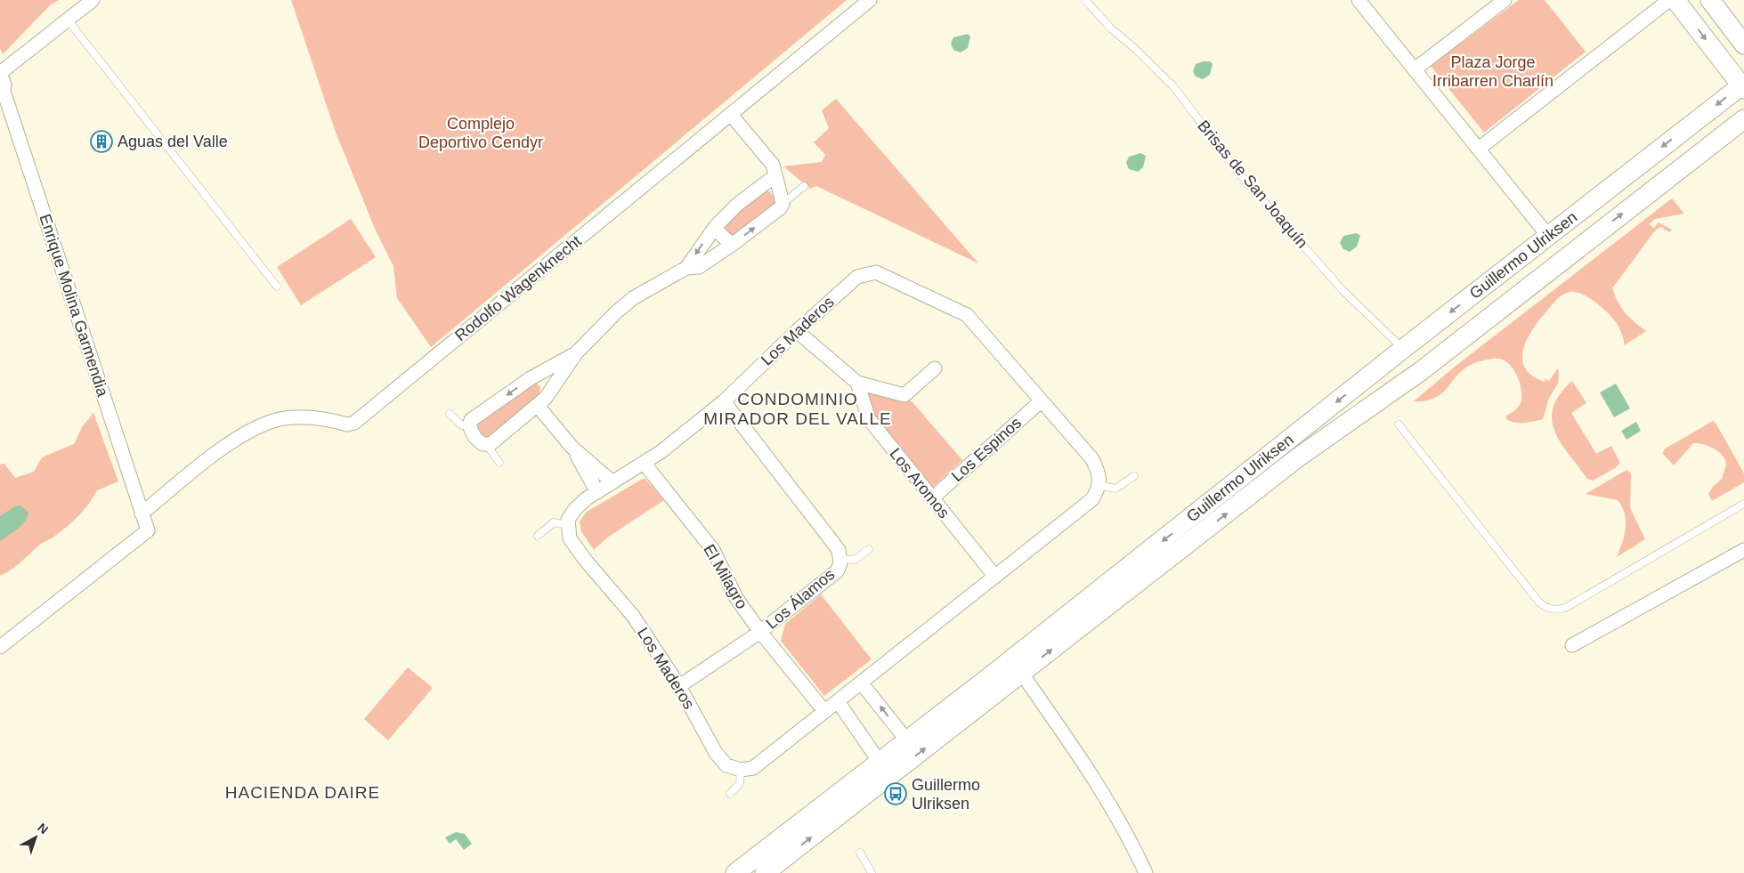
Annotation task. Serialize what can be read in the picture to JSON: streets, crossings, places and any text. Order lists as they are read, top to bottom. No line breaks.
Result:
{"streets":{"main road":["Guillermo Ulriksen"],"street":["Rodolfo Wagenknecht","Enrique Molina Garmendia","Los Maderos","Los Espinos","Los Aromos","El Milagro","Los Álamos"],"lane":["Brisas de San Joaquín"]},"crossings":[["Brisas de San Joaquín","Guillermo Ulriksen"],["Rodolfo Wagenknecht","Enrique Molina Garmendia"],["Los Maderos","Los Espinos"],["Los Maderos","El Milagro"],["Los Maderos","Los Álamos"],["Los Espinos","Los Aromos"],["El Milagro","Los Álamos"]],"districts":["CONDOMINIO MIRADOR DEL VALLE","HACIENDA DAIRE"],"parks":["Plaza Jorge Irribarren Charlín","Complejo Deportivo Cendyr"],"places":{"building":["Aguas del Valle"],"bus stop":["Guillermo Ulriksen"]},"north":"top right"}
